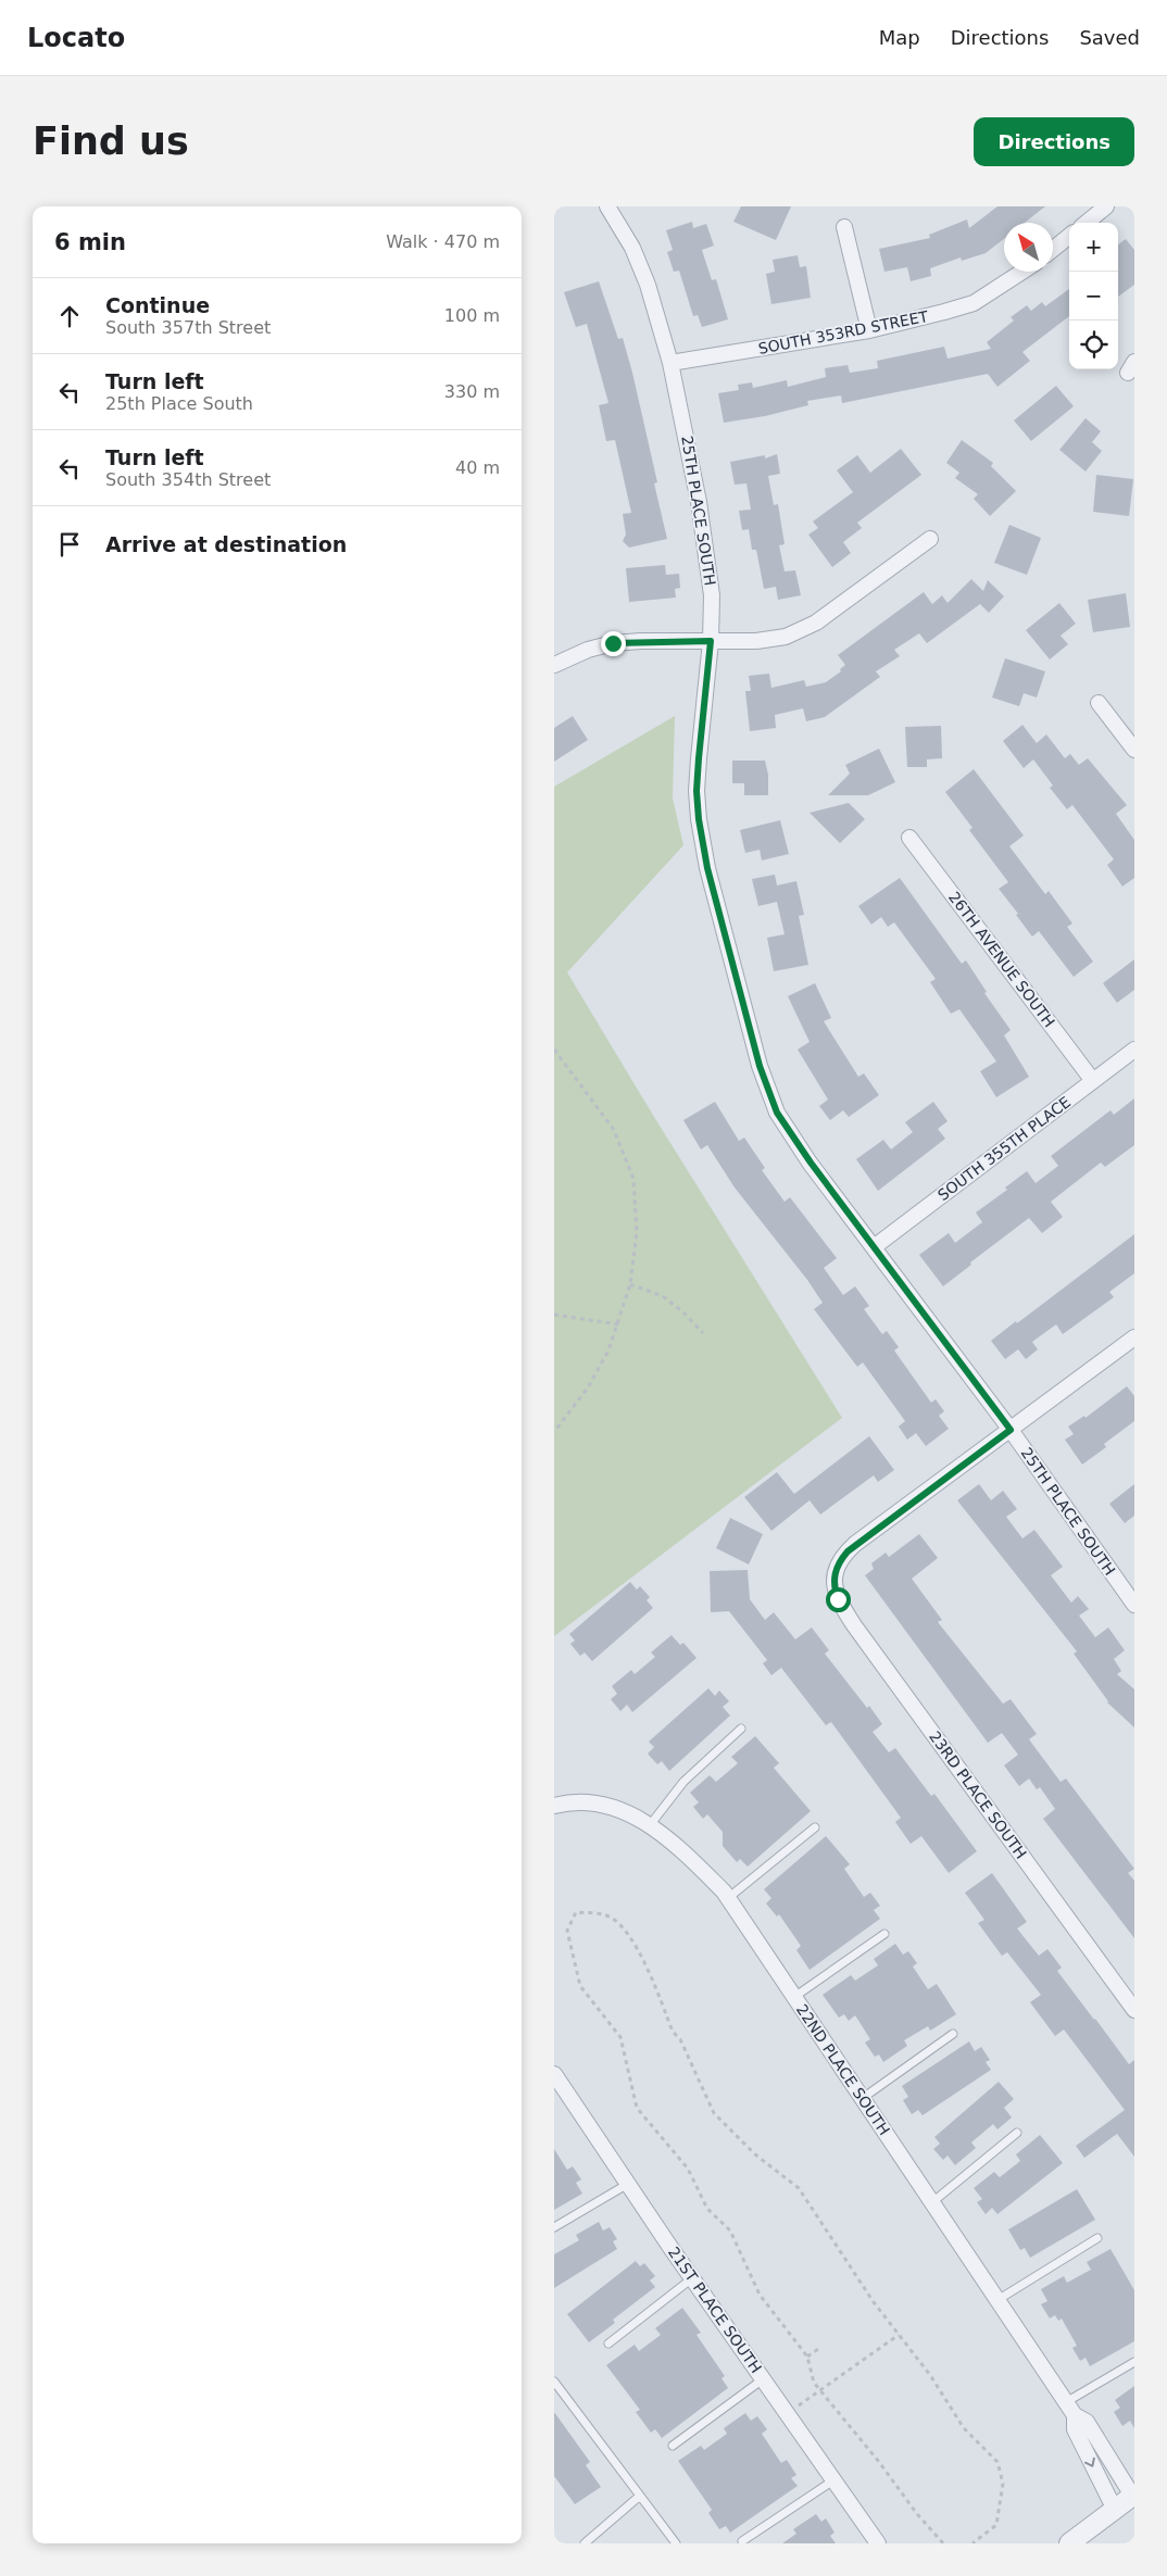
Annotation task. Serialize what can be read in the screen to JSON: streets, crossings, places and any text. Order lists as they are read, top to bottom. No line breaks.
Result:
{"streets":{"street":["SOUTH 353RD STREET","25TH PLACE SOUTH","26TH AVENUE SOUTH","SOUTH 355TH PLACE","23RD PLACE SOUTH","22ND PLACE SOUTH","21ST PLACE SOUTH"]},"crossings":[["SOUTH 353RD STREET","25TH PLACE SOUTH"],["25TH PLACE SOUTH","SOUTH 355TH PLACE"],["25TH PLACE SOUTH","23RD PLACE SOUTH"],["26TH AVENUE SOUTH","SOUTH 355TH PLACE"]],"north":"top left","page":{"header":"Locato","nav":["Map","Directions","Saved"],"buttons":"Directions","title":"Find us","heading":["6 min","Walk · 470 m"],"map_buttons":["+","−"],"list":[["Continue","South 357th Street","100 m"],["Turn left","25th Place South","330 m"],["Turn left","South 354th Street","40 m"],"Arrive at destination"]}}
